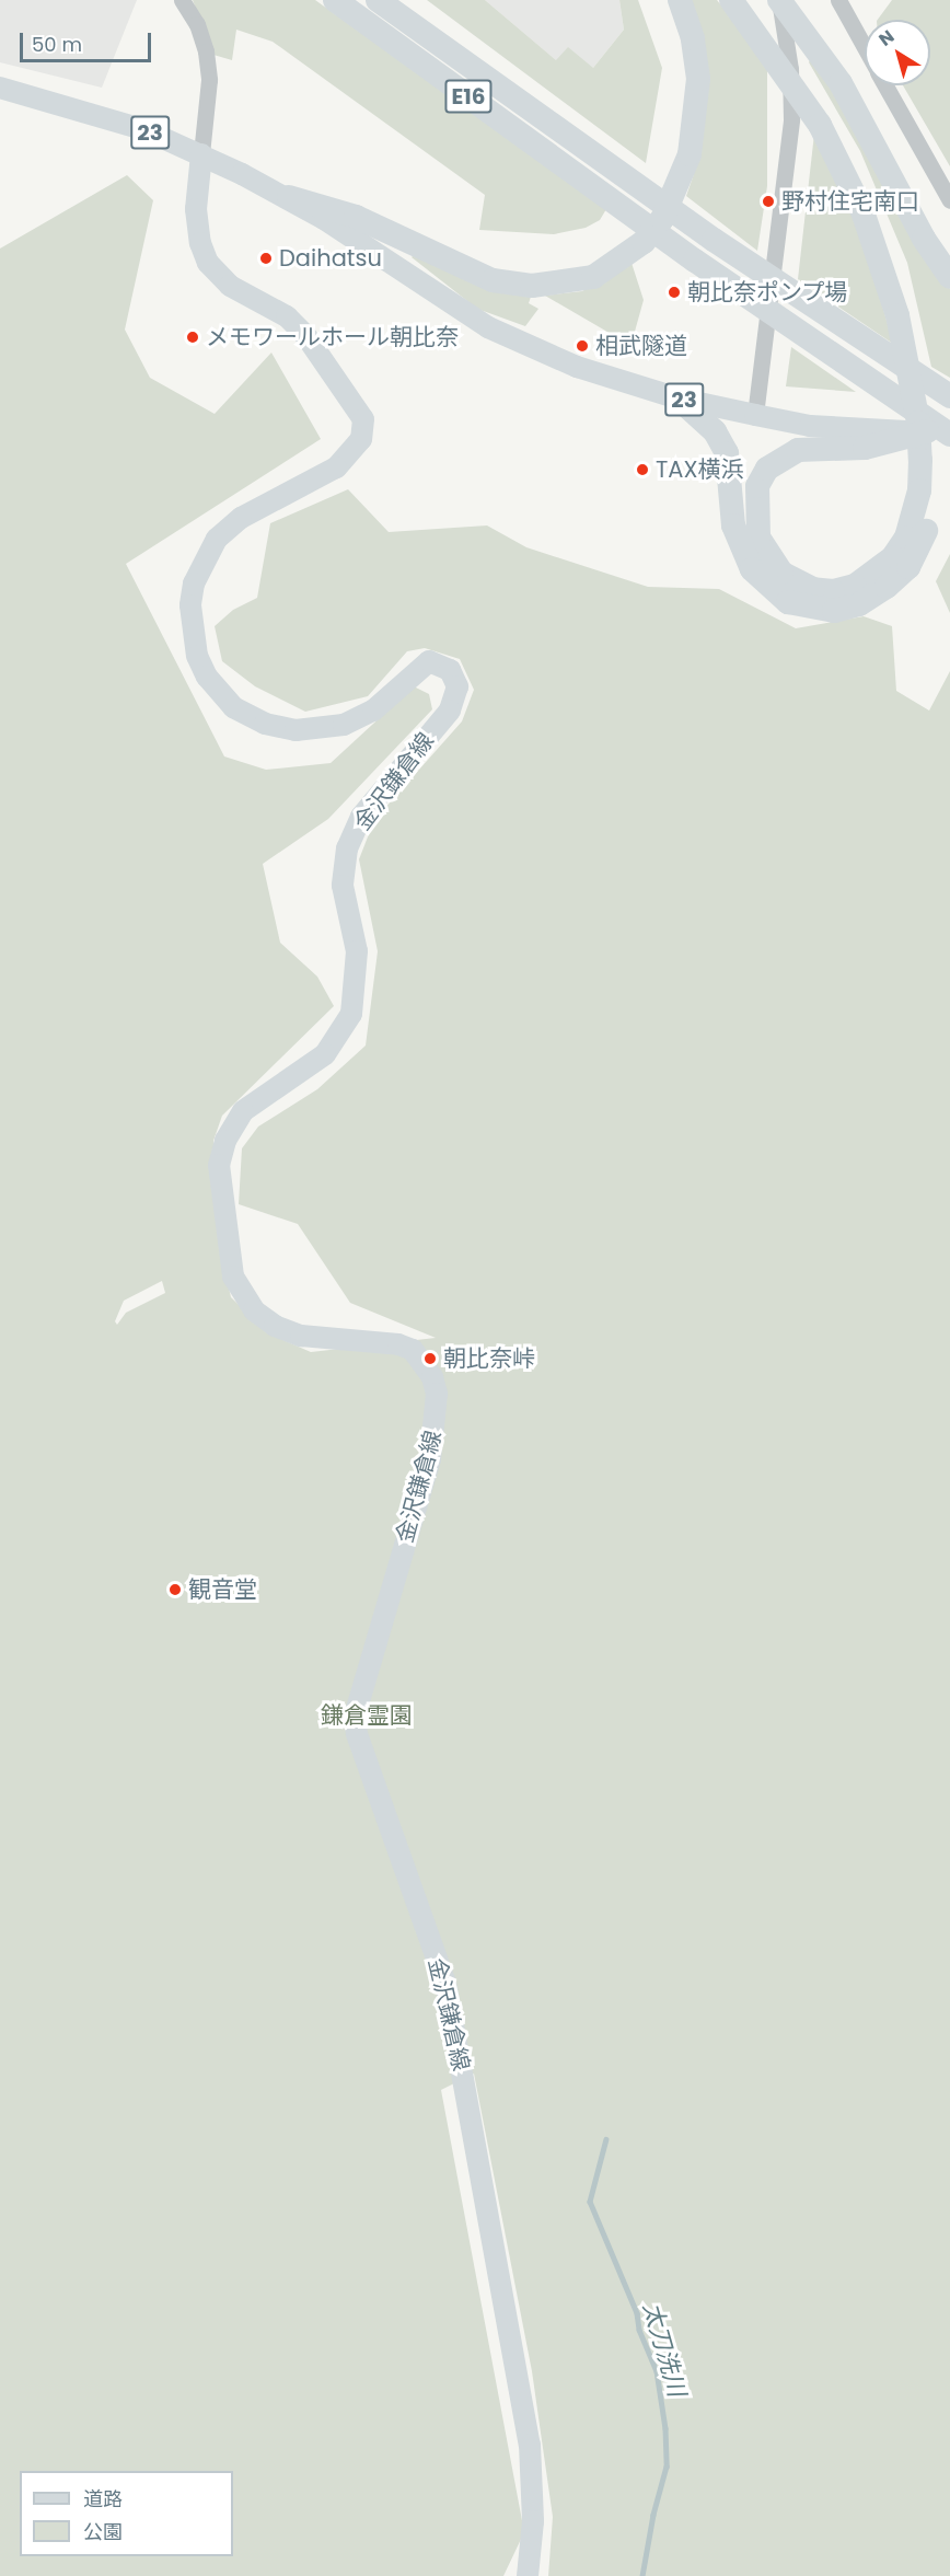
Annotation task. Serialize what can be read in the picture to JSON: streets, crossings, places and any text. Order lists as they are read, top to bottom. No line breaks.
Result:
{"streets":{"highway":["E16"],"main road":["23","金沢鎌倉線"]},"crossings":[["E16","23"],["23","金沢鎌倉線"]],"water":["太刀洗川"],"parks":["鎌倉霊園"],"places":["野村住宅南口","Daihatsu","朝比奈ポンプ場","メモワールホール朝比奈","相武隧道","TAX横浜","朝比奈峠","観音堂"],"legend":["道路","公園"],"scale_bar":"50 m","north":"top left"}
